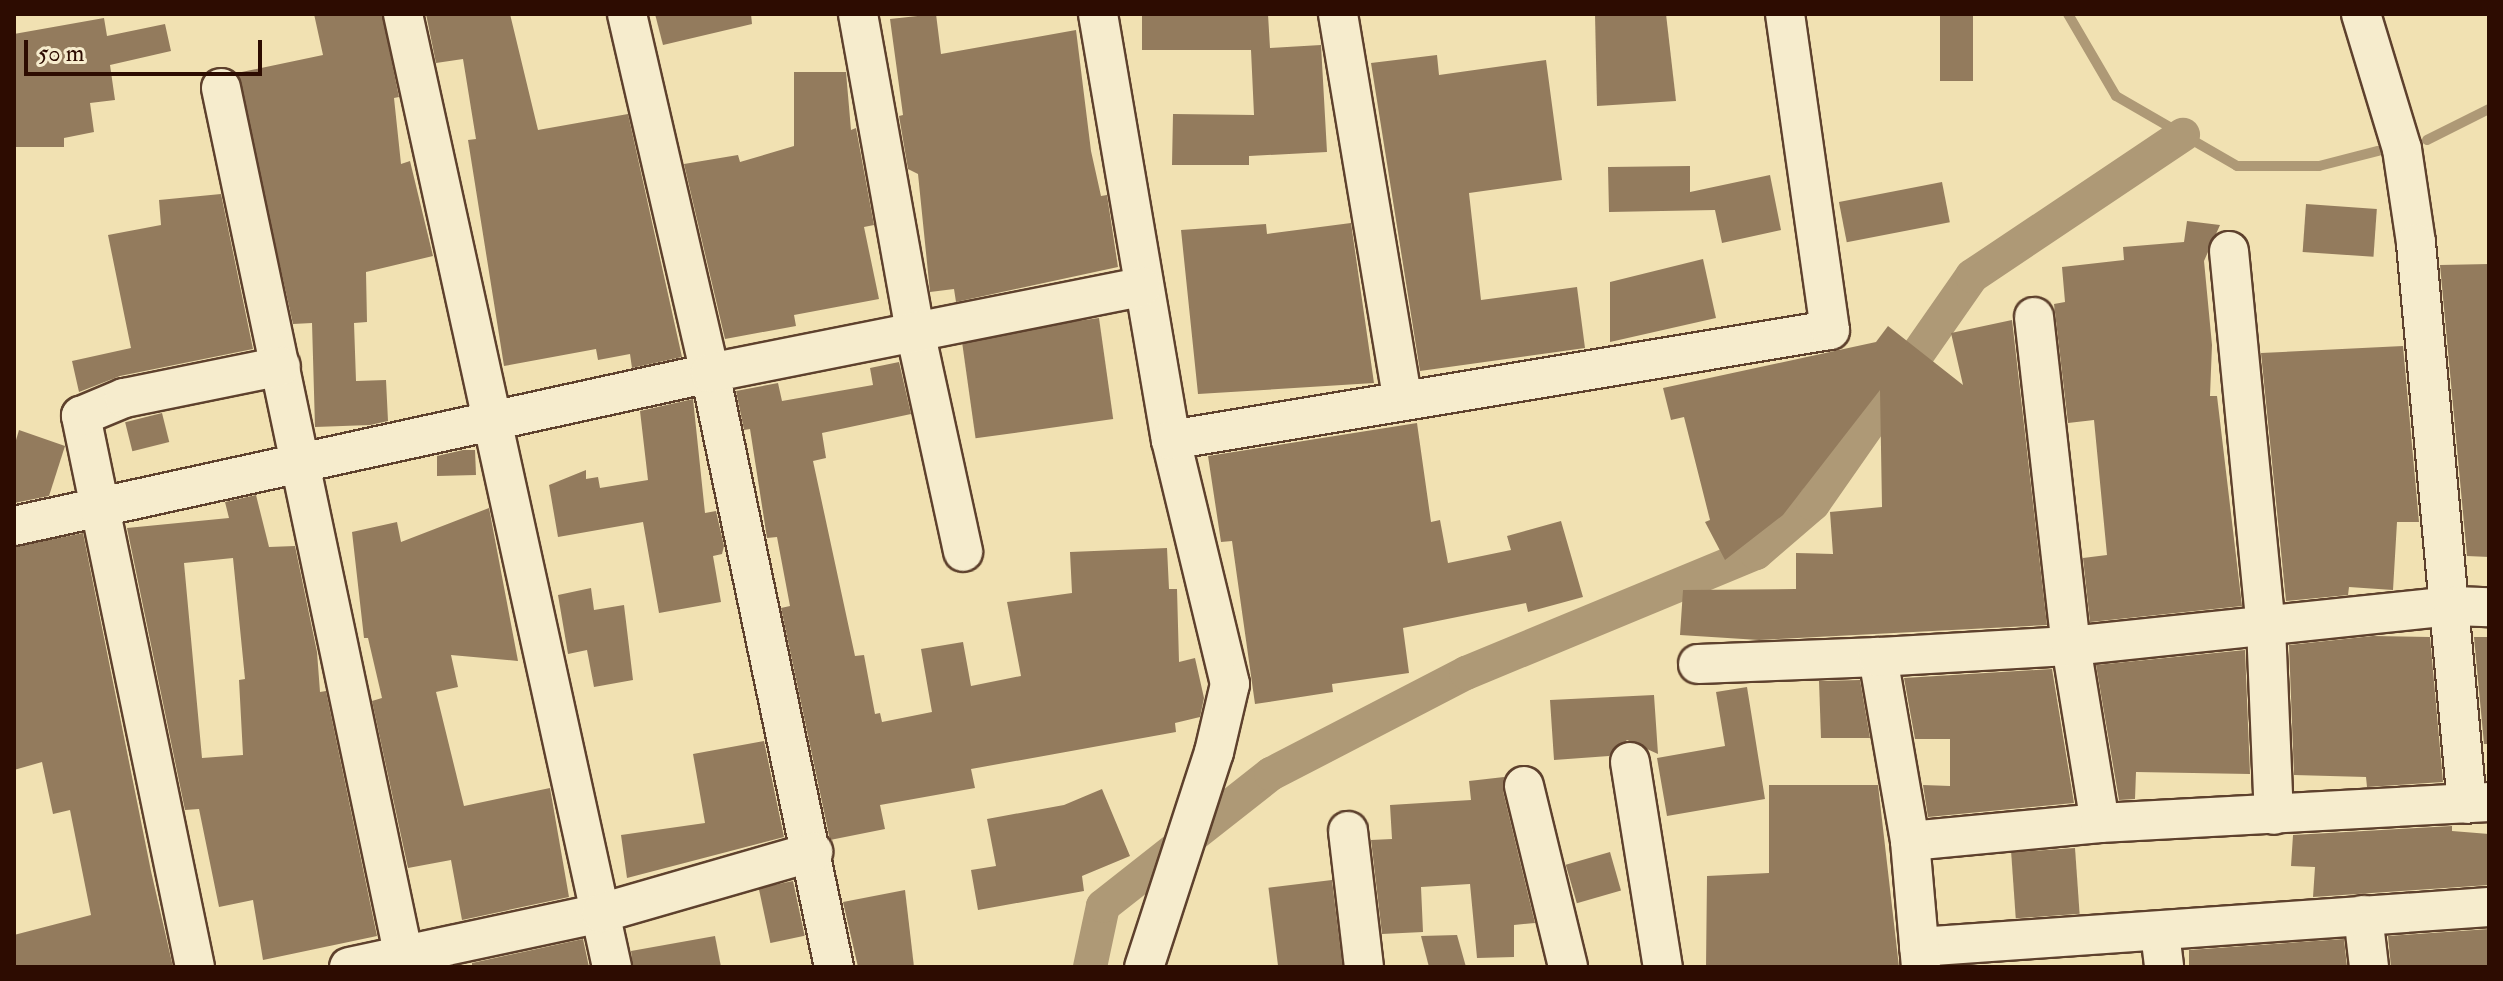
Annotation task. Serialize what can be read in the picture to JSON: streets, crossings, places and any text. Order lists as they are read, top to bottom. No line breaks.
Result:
{"scale_bar":"50 m"}
